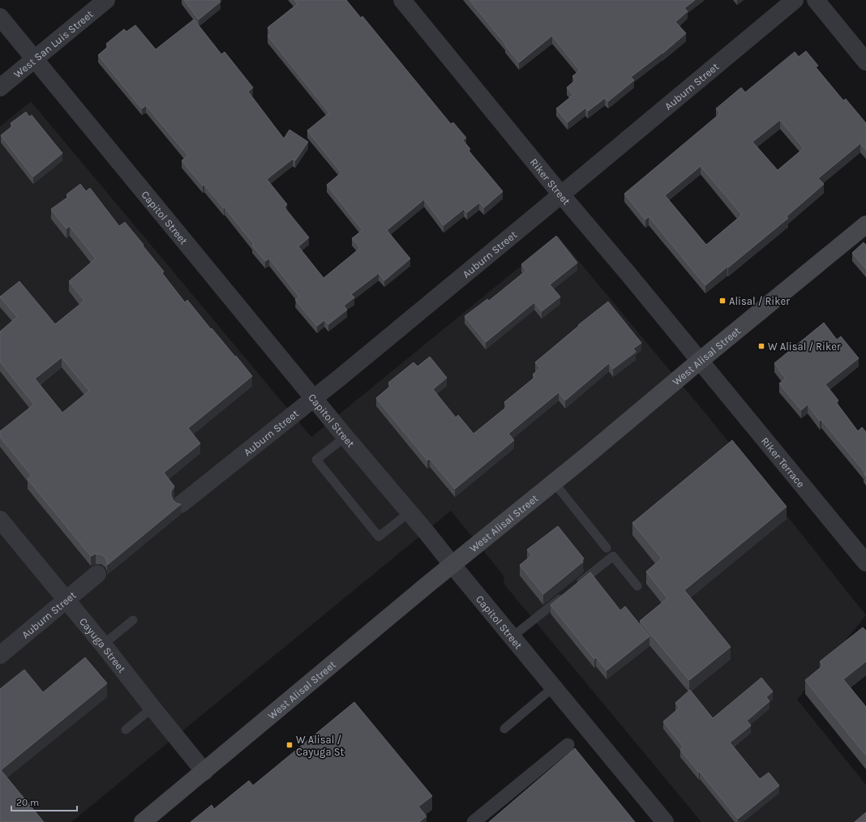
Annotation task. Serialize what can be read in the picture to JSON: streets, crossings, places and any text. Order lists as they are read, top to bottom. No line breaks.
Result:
{"streets":{"main road":["West Alisal Street"],"street":["West San Luis Street","Auburn Street","Riker Street","Capitol Street","Riker Terrace","Cayuga Street"]},"crossings":[["West San Luis Street","Capitol Street"],["Auburn Street","Riker Street"],["Auburn Street","Capitol Street"],["Auburn Street","Cayuga Street"],["Riker Street","West Alisal Street"],["Riker Street","Riker Terrace"],["Capitol Street","West Alisal Street"],["West Alisal Street","Riker Terrace"],["West Alisal Street","Cayuga Street"]],"places":{"transit":["Alisal / Riker","W Alisal / Riker","W Alisal / Cayuga St"]},"scale_bar":"20 m"}
